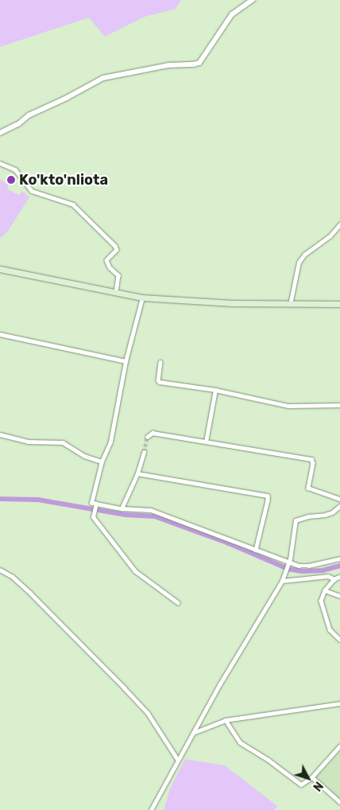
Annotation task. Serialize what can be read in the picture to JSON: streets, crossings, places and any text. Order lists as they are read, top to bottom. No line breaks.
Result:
{"places":["Ko'kto'nliota"],"north":"bottom right"}
